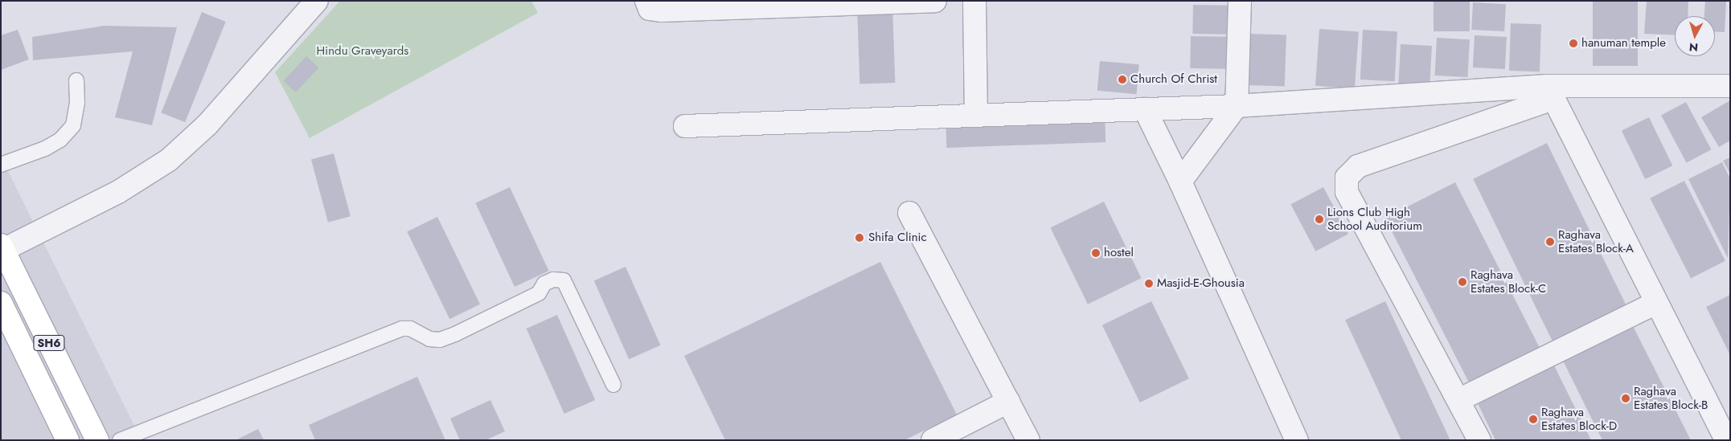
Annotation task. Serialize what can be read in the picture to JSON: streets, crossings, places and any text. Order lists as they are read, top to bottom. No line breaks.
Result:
{"streets":{"main road":["SH6"]},"parks":["Hindu Graveyards"],"places":["hanuman temple","Church Of Christ","Lions Club High School Auditorium","Shifa Clinic","Raghava Estates Block-A","hostel","Raghava Estates Block-C","Masjid-E-Ghousia","Raghava Estates Block-B","Raghava Estates Block-D"],"north":"bottom"}
